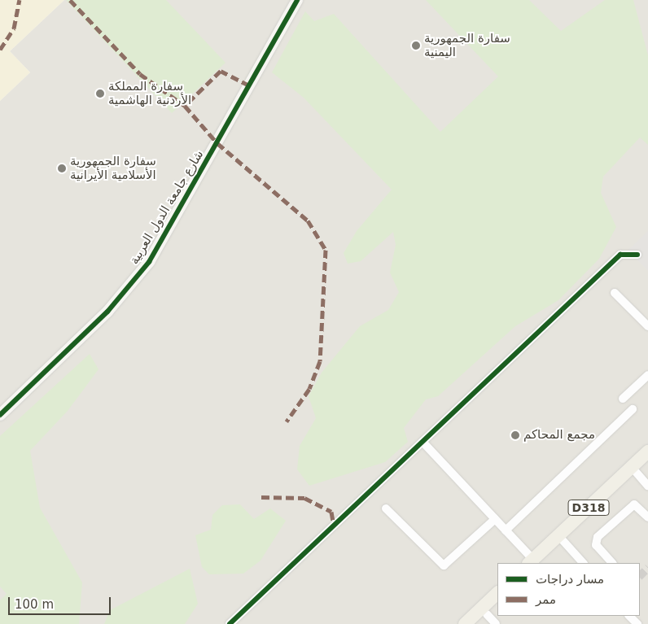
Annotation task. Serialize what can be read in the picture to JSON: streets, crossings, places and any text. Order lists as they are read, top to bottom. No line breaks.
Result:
{"streets":{"main road":["D318"],"street":["شارع جامعة الدول العربية"]},"places":["سفارة الجمهورية اليمنية","سفارة المملكة الأردنية الهاشمية","سفارة الجمهورية الأسلامية الأيرانية","مجمع المحاكم"],"legend":["مسار دراجات","ممر"],"scale_bar":"100 m"}
